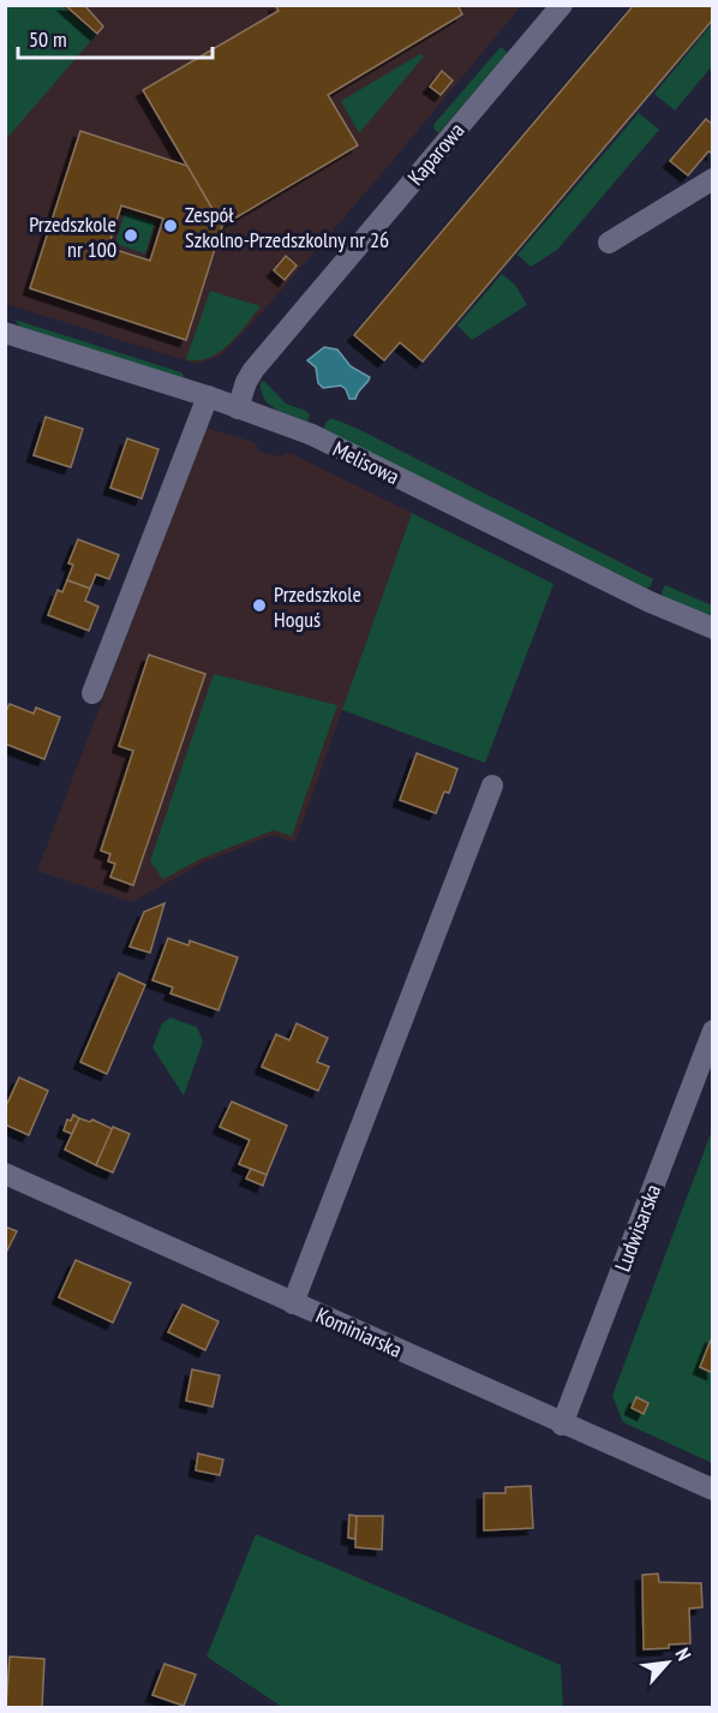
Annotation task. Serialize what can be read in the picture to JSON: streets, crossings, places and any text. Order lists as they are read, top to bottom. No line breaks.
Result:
{"streets":{"street":["Kaparowa","Melisowa","Ludwisarska","Kominiarska"]},"crossings":[["Kaparowa","Melisowa"],["Ludwisarska","Kominiarska"]],"places":["Zespół Szkolno-Przedszkolny nr 26","Przedszkole nr 100","Przedszkole Hoguś"],"scale_bar":"50 m","north":"top right"}
